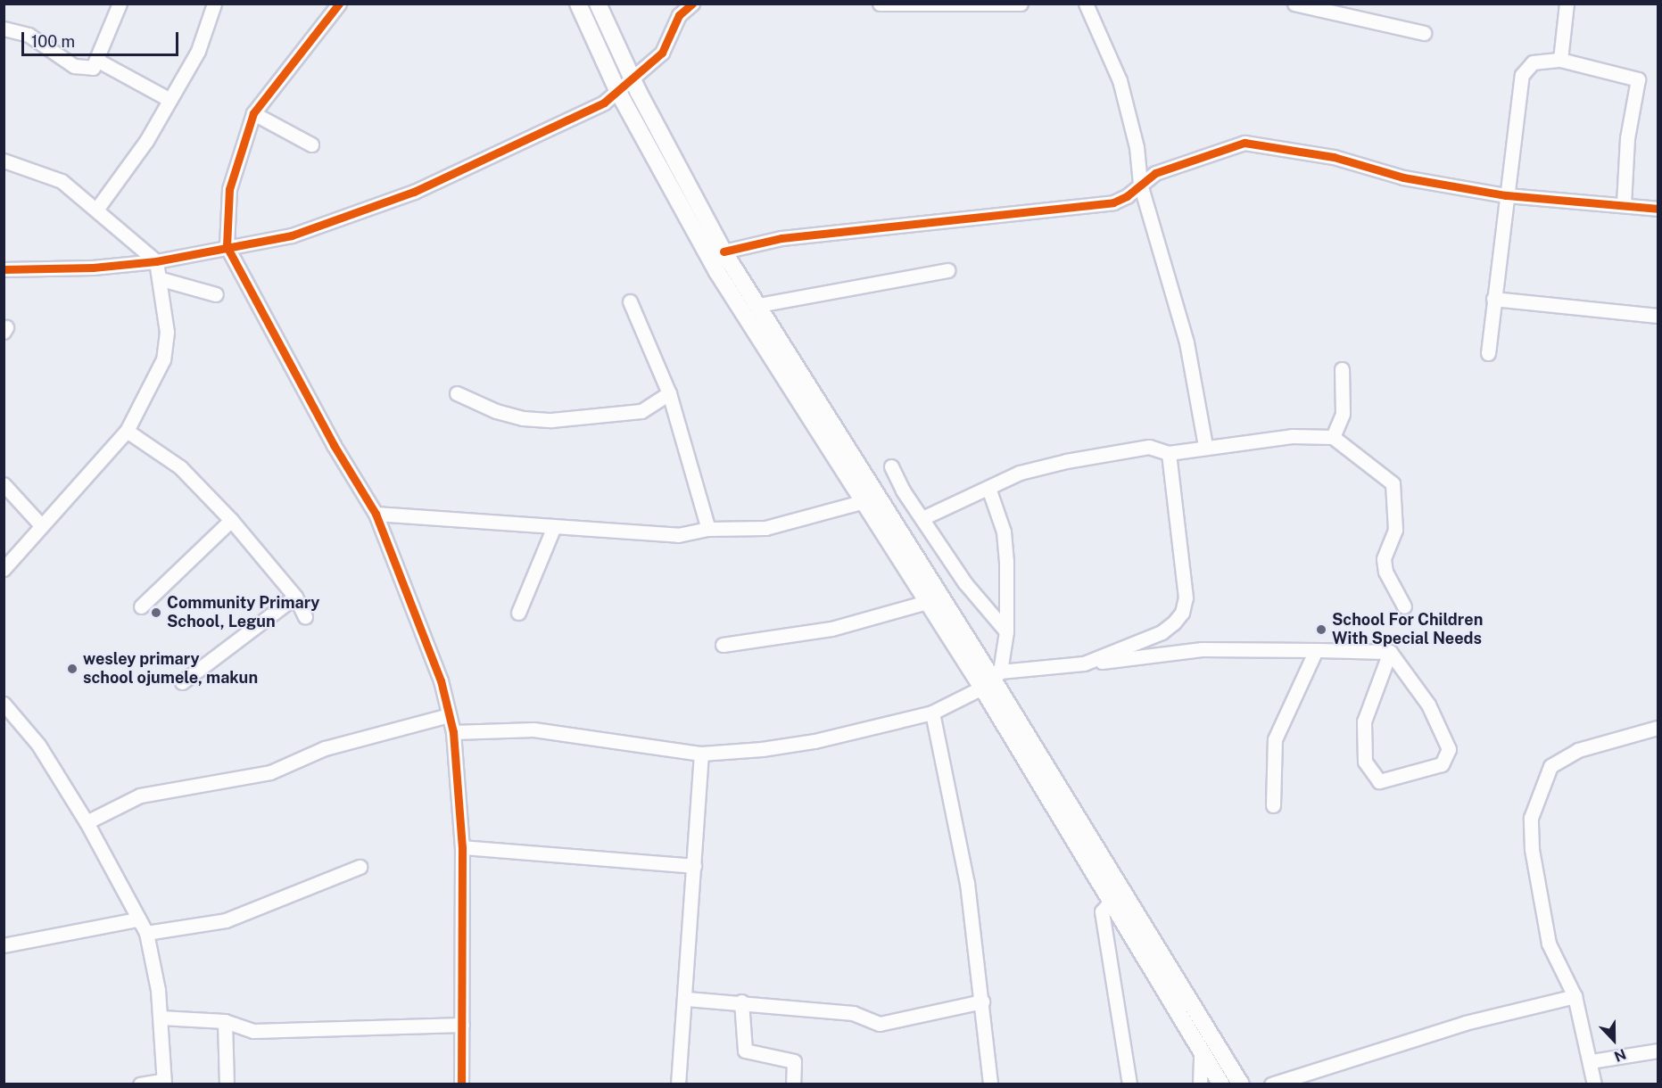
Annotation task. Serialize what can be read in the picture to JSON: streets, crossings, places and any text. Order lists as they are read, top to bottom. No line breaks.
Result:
{"places":["Community Primary School, Legun","School For Children With Special Needs","wesley primary school ojumele, makun"],"scale_bar":"100 m","north":"bottom"}
